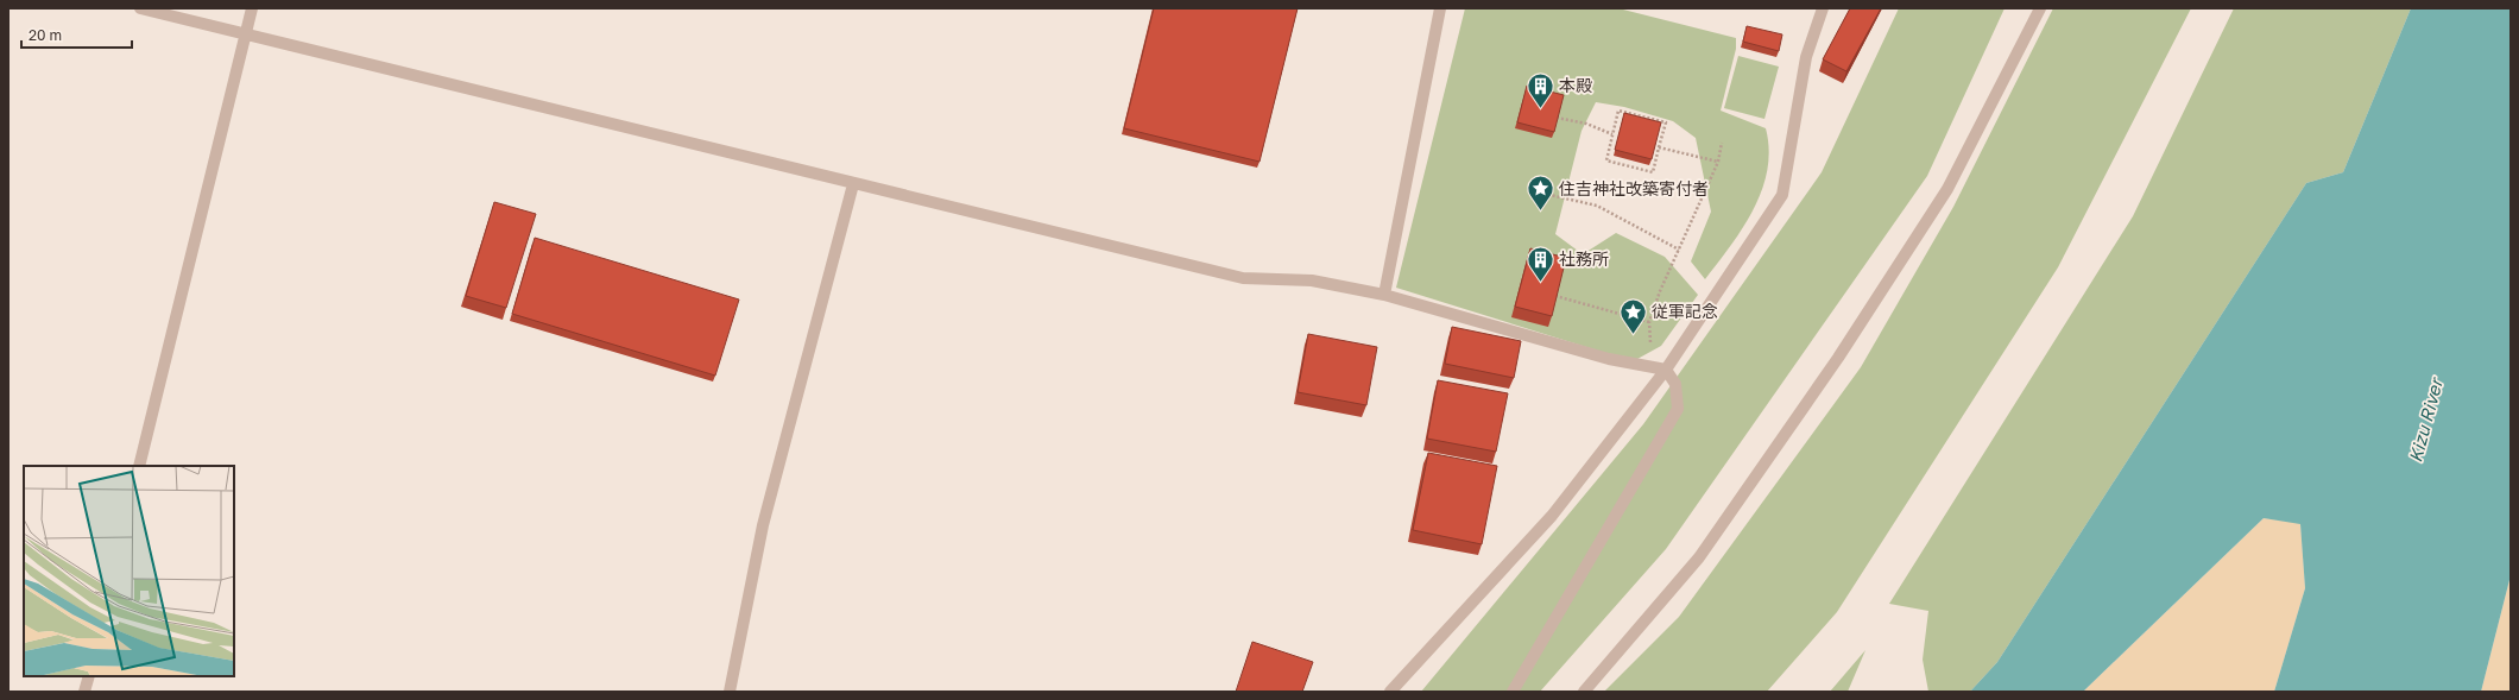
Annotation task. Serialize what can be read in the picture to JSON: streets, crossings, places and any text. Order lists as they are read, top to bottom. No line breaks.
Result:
{"water":["Kizu River"],"places":{"building":["本殿","社務所"],"place":["住吉神社改築寄付者","従軍記念"]},"scale_bar":"20 m"}
